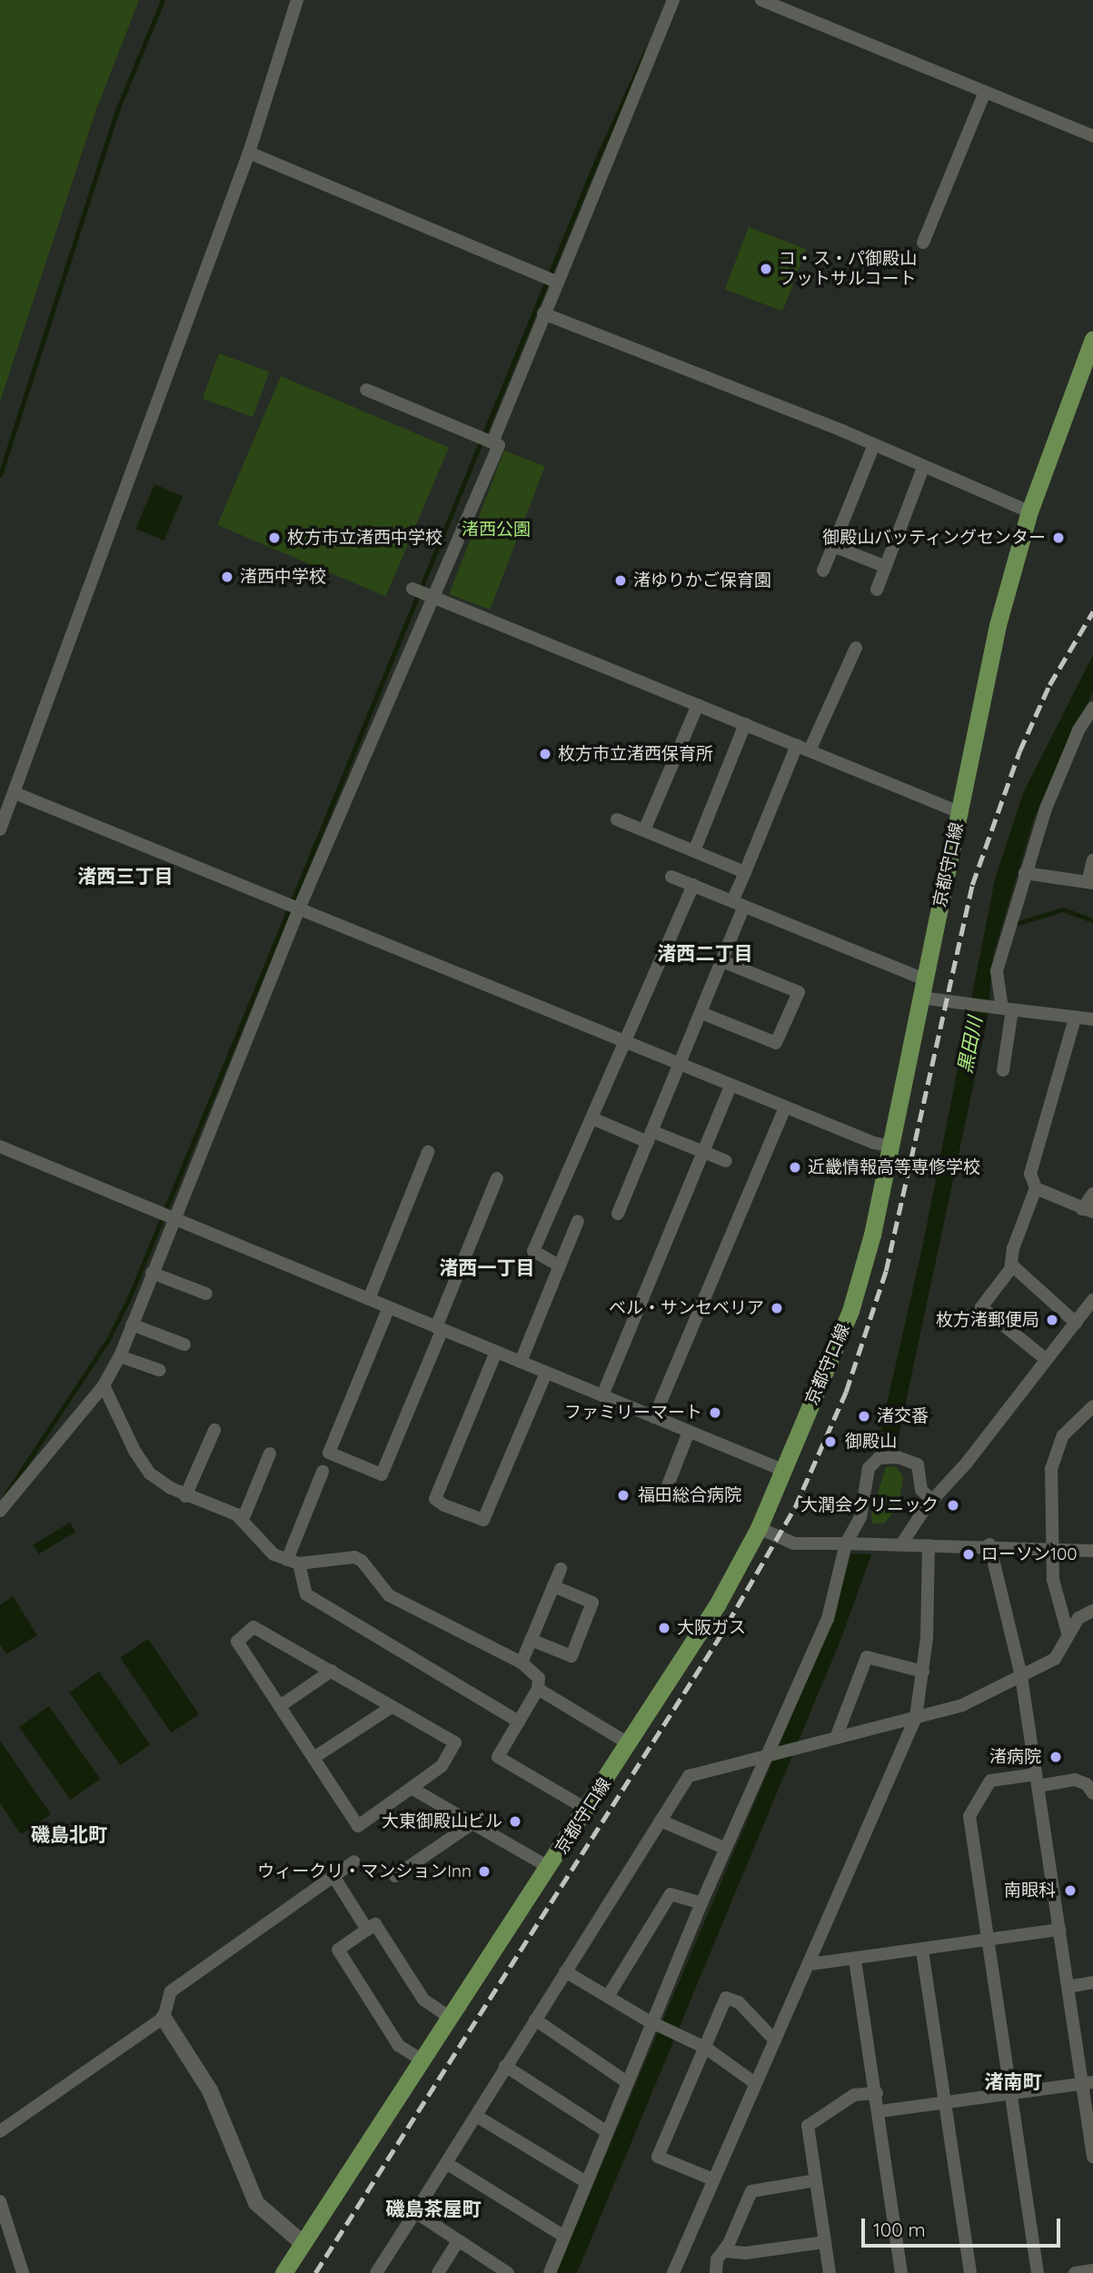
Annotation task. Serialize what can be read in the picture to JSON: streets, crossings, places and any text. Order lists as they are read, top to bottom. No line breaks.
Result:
{"streets":{"main road":["京都守口線"]},"districts":["渚西三丁目","渚西二丁目","渚西一丁目","磯島北町","渚南町","磯島茶屋町"],"water":["黒田川"],"parks":["渚西公園"],"places":["コ・ス・パ御殿山 フットサルコート","枚方市立渚西中学校","御殿山バッティングセンター","渚西中学校","渚ゆりかご保育園","枚方市立渚西保育所","近畿情報高等専修学校","ベル・サンセベリア","枚方渚郵便局","ファミリーマート","渚交番","御殿山","福田総合病院","大潤会クリニック","ローソン100","大阪ガス","渚病院","大東御殿山ビル","ウィークリ・マンションInn","南眼科"],"scale_bar":"100 m"}
